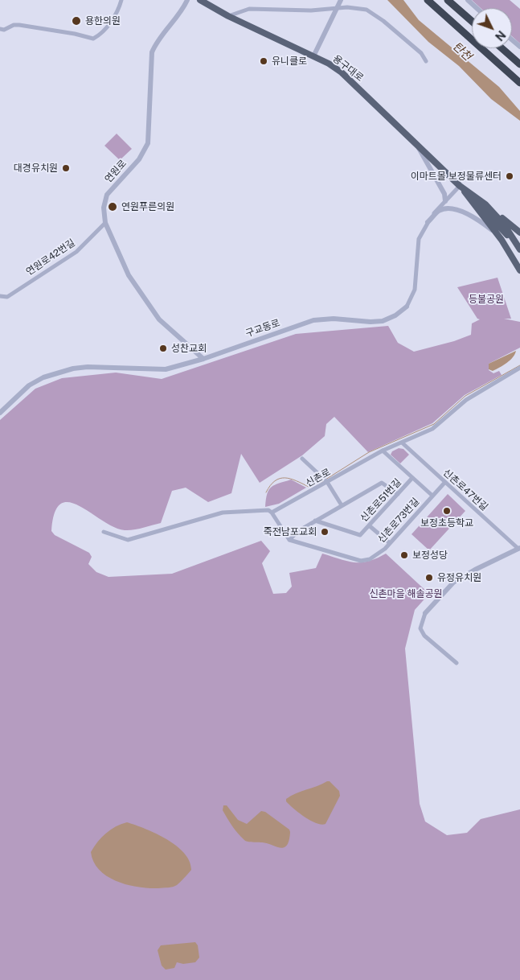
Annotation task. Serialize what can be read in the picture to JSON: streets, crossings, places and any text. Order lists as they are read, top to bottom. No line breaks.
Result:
{"streets":{"main road":["용구대로"],"street":["연원로","연원로42번길","구교동로","신촌로","신촌로47번길","신촌로51번길","신촌로73번길"]},"crossings":[["용구대로","구교동로"],["연원로","연원로42번길"],["연원로","구교동로"],["신촌로","신촌로47번길"],["신촌로","신촌로51번길"],["신촌로47번길","신촌로73번길"],["신촌로51번길","신촌로73번길"]],"water":["탄천"],"parks":["등불공원","신촌마을 해솔공원"],"places":["용한의원","유니클로","대경유치원","이마트몰 보정물류센터","연원푸른의원","성찬교회","보정초등학교","죽전남포교회","보정성당","유정유치원"],"north":"bottom right"}
